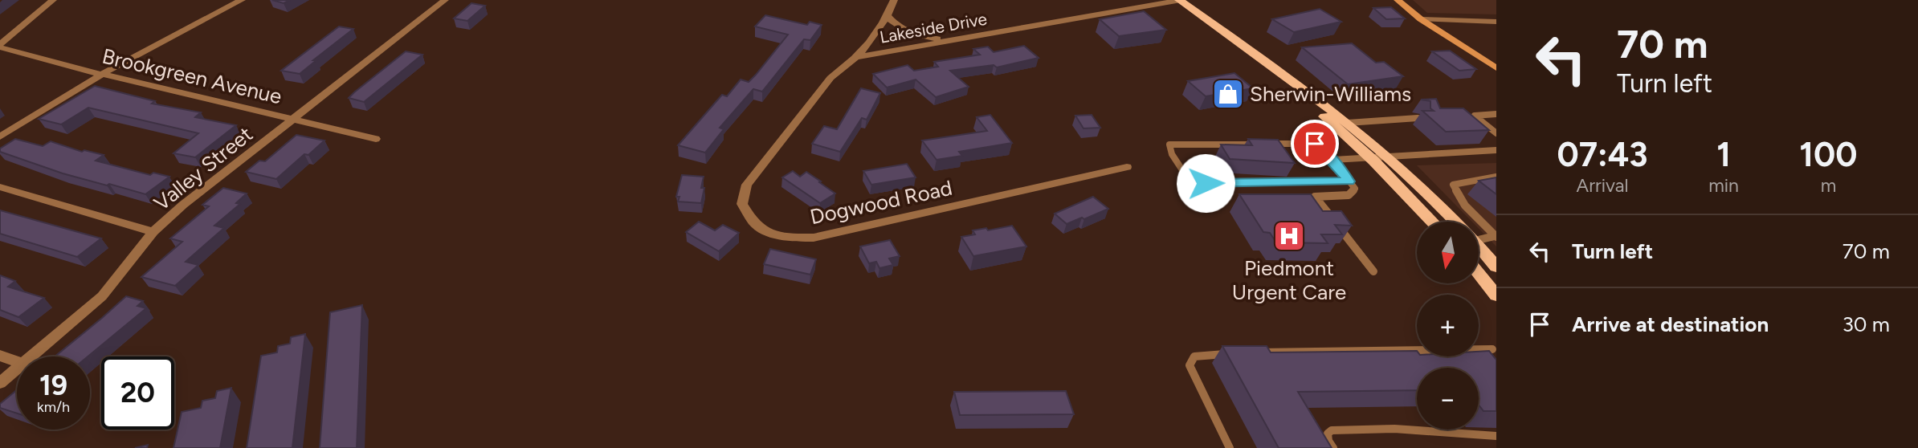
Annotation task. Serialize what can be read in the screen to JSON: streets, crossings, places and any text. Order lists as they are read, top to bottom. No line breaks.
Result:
{"streets":{"street":["Lakeside Drive","Brookgreen Avenue","Valley Street","Dogwood Road"]},"crossings":[["Lakeside Drive","Dogwood Road"],["Brookgreen Avenue","Valley Street"]],"places":{"shop":["Sherwin-Williams"],"hospital":["Piedmont Urgent Care"]},"north":"bottom","page":{"turn":["70 m","Turn left"],"eta":["07:43","Arrival","1","min","100","m"],"list":[{"name":"Turn left","value":"70 m"},{"name":"Arrive at destination","value":"30 m"}],"map_buttons":["+","−"],"speed":"19 km/h","limit":"20"}}
